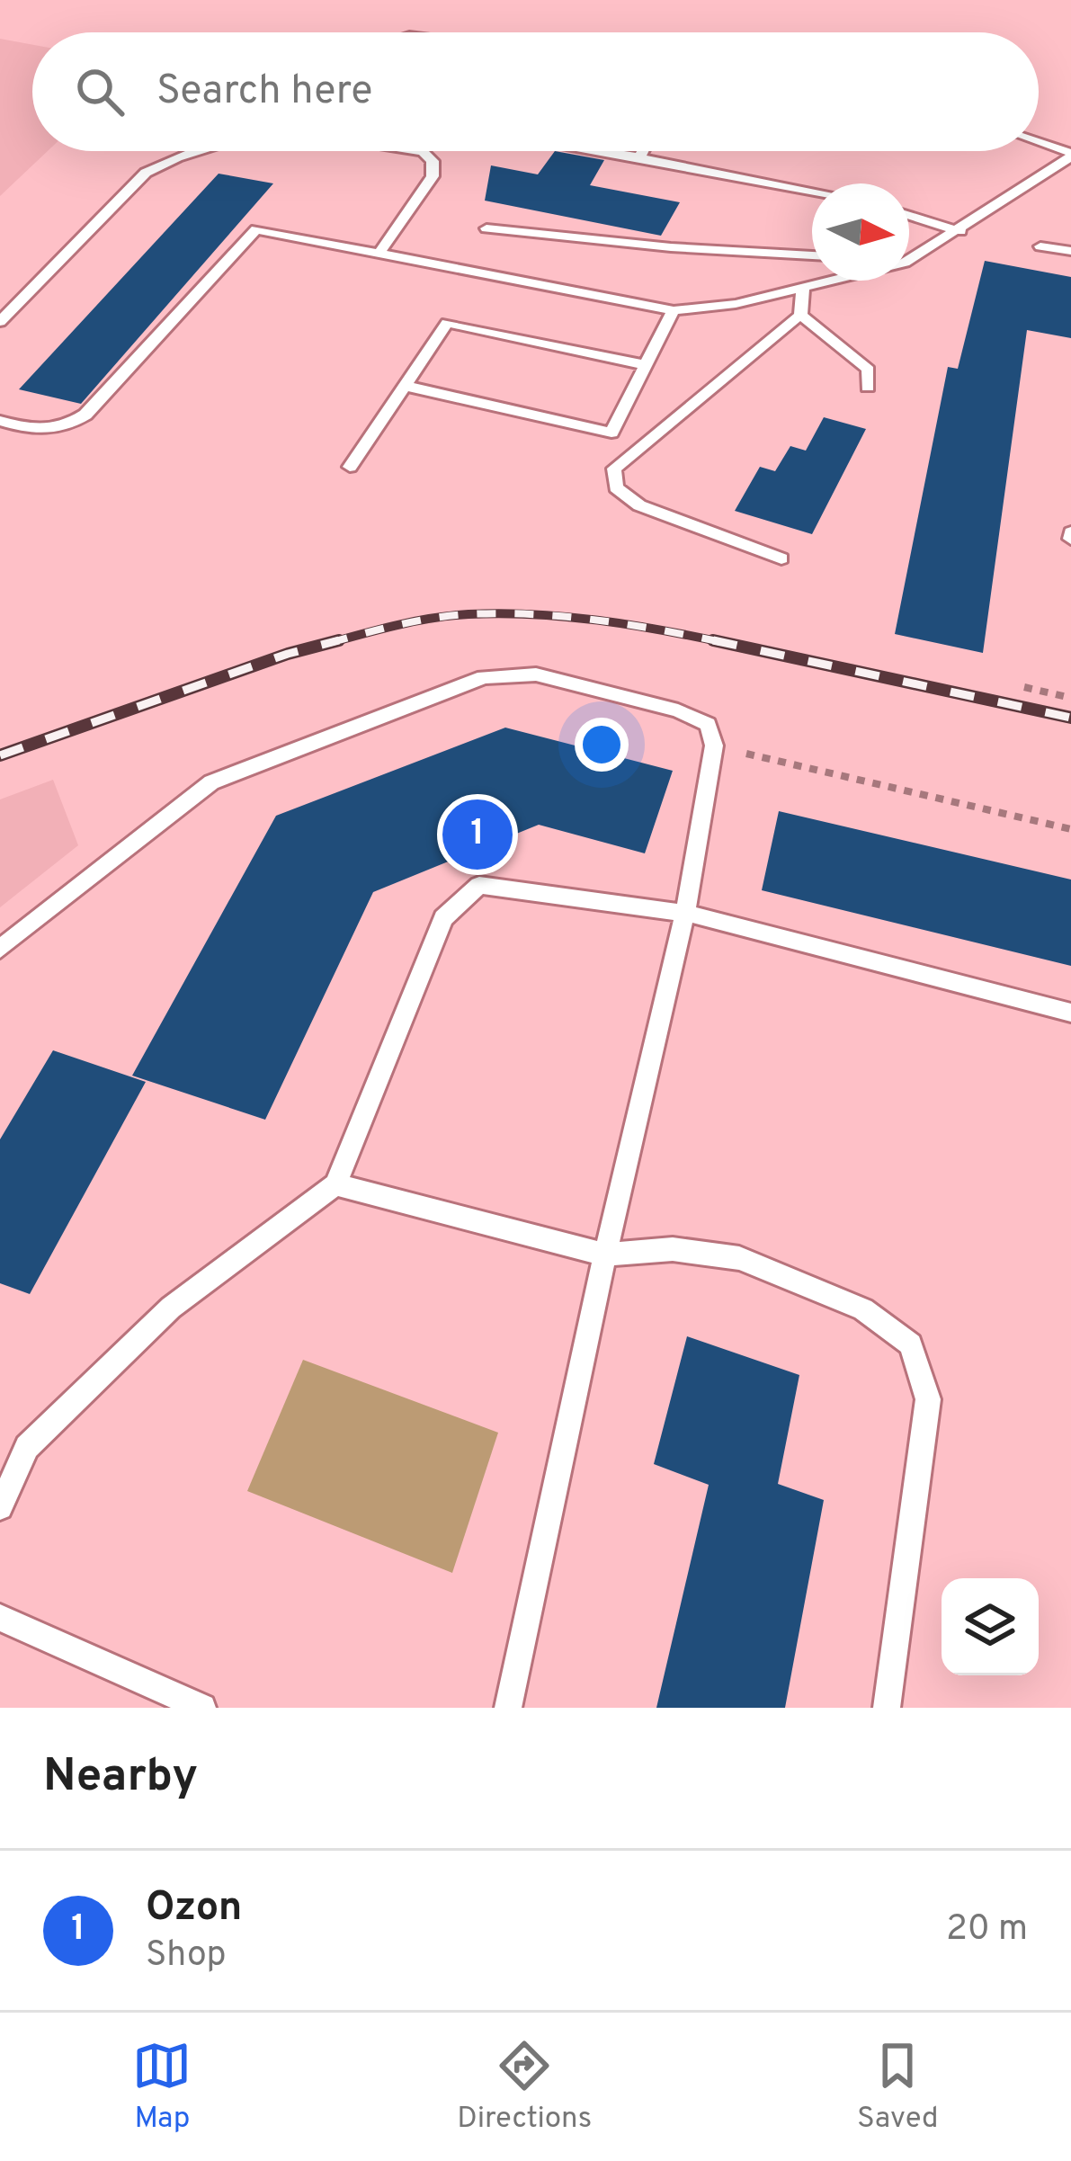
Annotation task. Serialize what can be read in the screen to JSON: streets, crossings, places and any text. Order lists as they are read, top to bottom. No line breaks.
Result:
{"north":"right","page":{"search":"Search here","pins":"1","heading":"Nearby","list":[{"mark":"1","name":"Ozon","note":"Shop","value":"20 m"}],"nav":["Map","Directions","Saved"]}}
